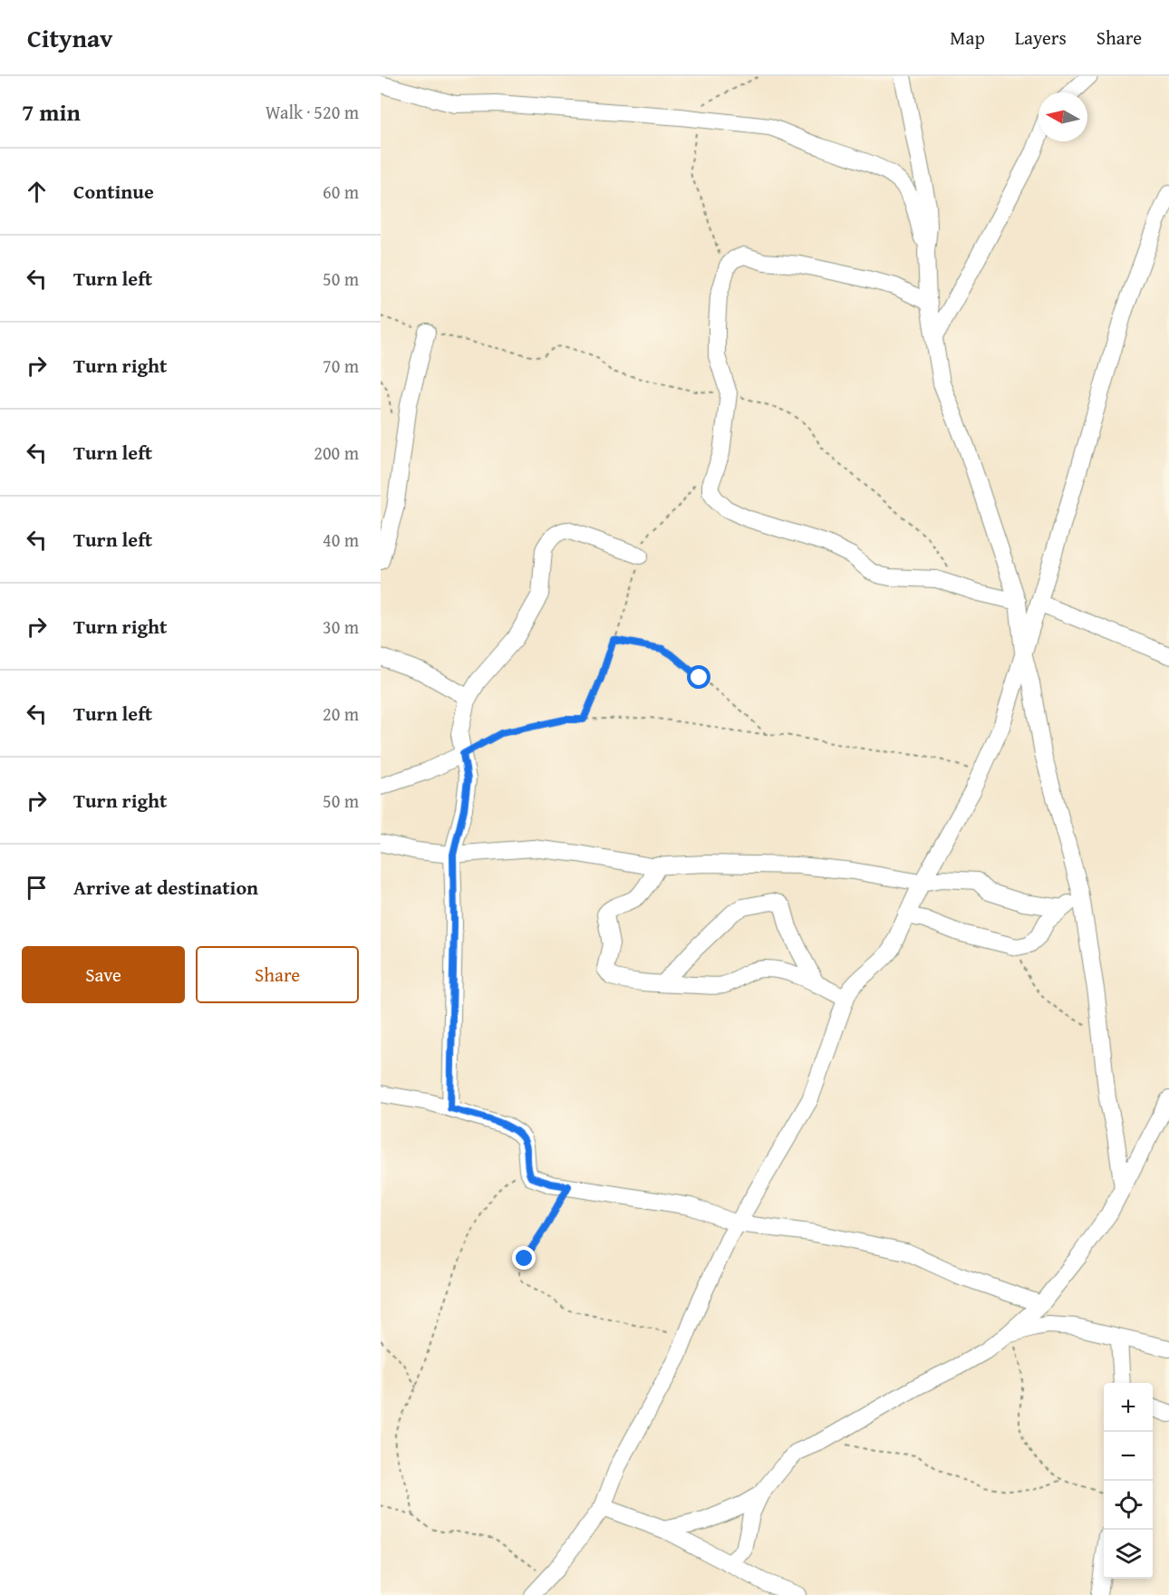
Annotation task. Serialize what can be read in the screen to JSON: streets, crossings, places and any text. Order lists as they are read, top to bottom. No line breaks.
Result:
{"north":"left","page":{"header":"Citynav","nav":["Map","Layers","Share"],"heading":["7 min","Walk · 520 m"],"list":[["Continue","60 m"],["Turn left","50 m"],["Turn right","70 m"],["Turn left","200 m"],["Turn left","40 m"],["Turn right","30 m"],["Turn left","20 m"],["Turn right","50 m"],"Arrive at destination"],"buttons":["Save","Share"],"map_buttons":["+","−"]}}
